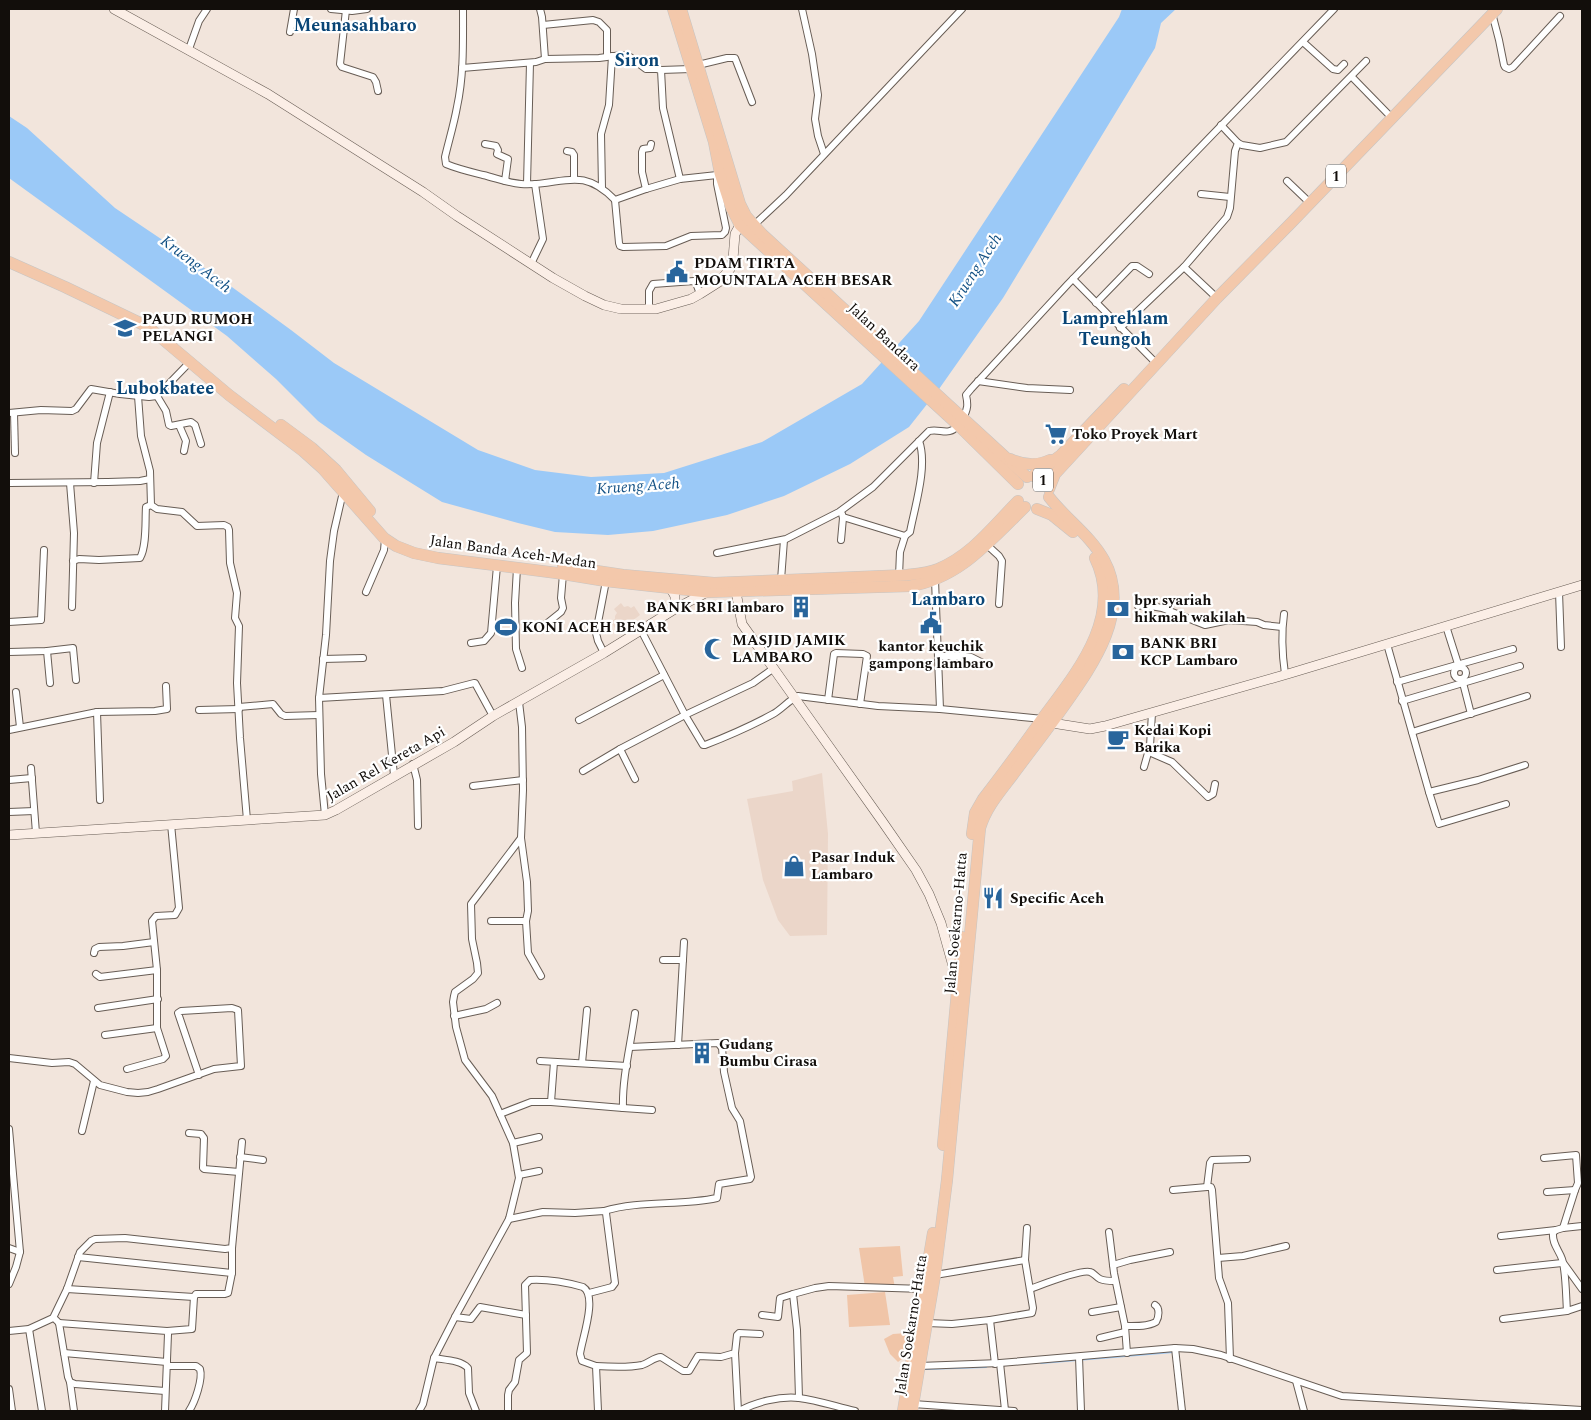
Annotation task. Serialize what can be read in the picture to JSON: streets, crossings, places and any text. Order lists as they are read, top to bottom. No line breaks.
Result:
{"streets":{"highway":["1","Jalan Bandara","Jalan Banda Aceh-Medan","Jalan Soekarno-Hatta"],"street":["Jalan Rel Kereta Api"]},"crossings":[["1","Jalan Bandara"],["1","Jalan Banda Aceh-Medan"],["1","Jalan Soekarno-Hatta"],["Jalan Bandara","Jalan Banda Aceh-Medan"],["Jalan Bandara","Jalan Soekarno-Hatta"],["Jalan Banda Aceh-Medan","Jalan Rel Kereta Api"],["Jalan Banda Aceh-Medan","Jalan Soekarno-Hatta"]],"districts":["Meunasahbaro","Siron","Lamprehlam Teungoh","Lubokbatee","Lambaro"],"water":["Krueng Aceh"],"places":{"public building":["PDAM TIRTA MOUNTALA ACEH BESAR","kantor keuchik gampong lambaro"],"school or university":["PAUD RUMOH PELANGI"],"supermarket":["Toko Proyek Mart"],"building":["BANK BRI lambaro","Gudang Bumbu Cirasa"],"bank":["bpr syariah hikmah wakilah","BANK BRI KCP Lambaro"],"sports":["KONI ACEH BESAR"],"mosque":["MASJID JAMIK LAMBARO"],"cafe":["Kedai Kopi Barika"],"shop":["Pasar Induk Lambaro"],"restaurant":["Specific Aceh"]}}
